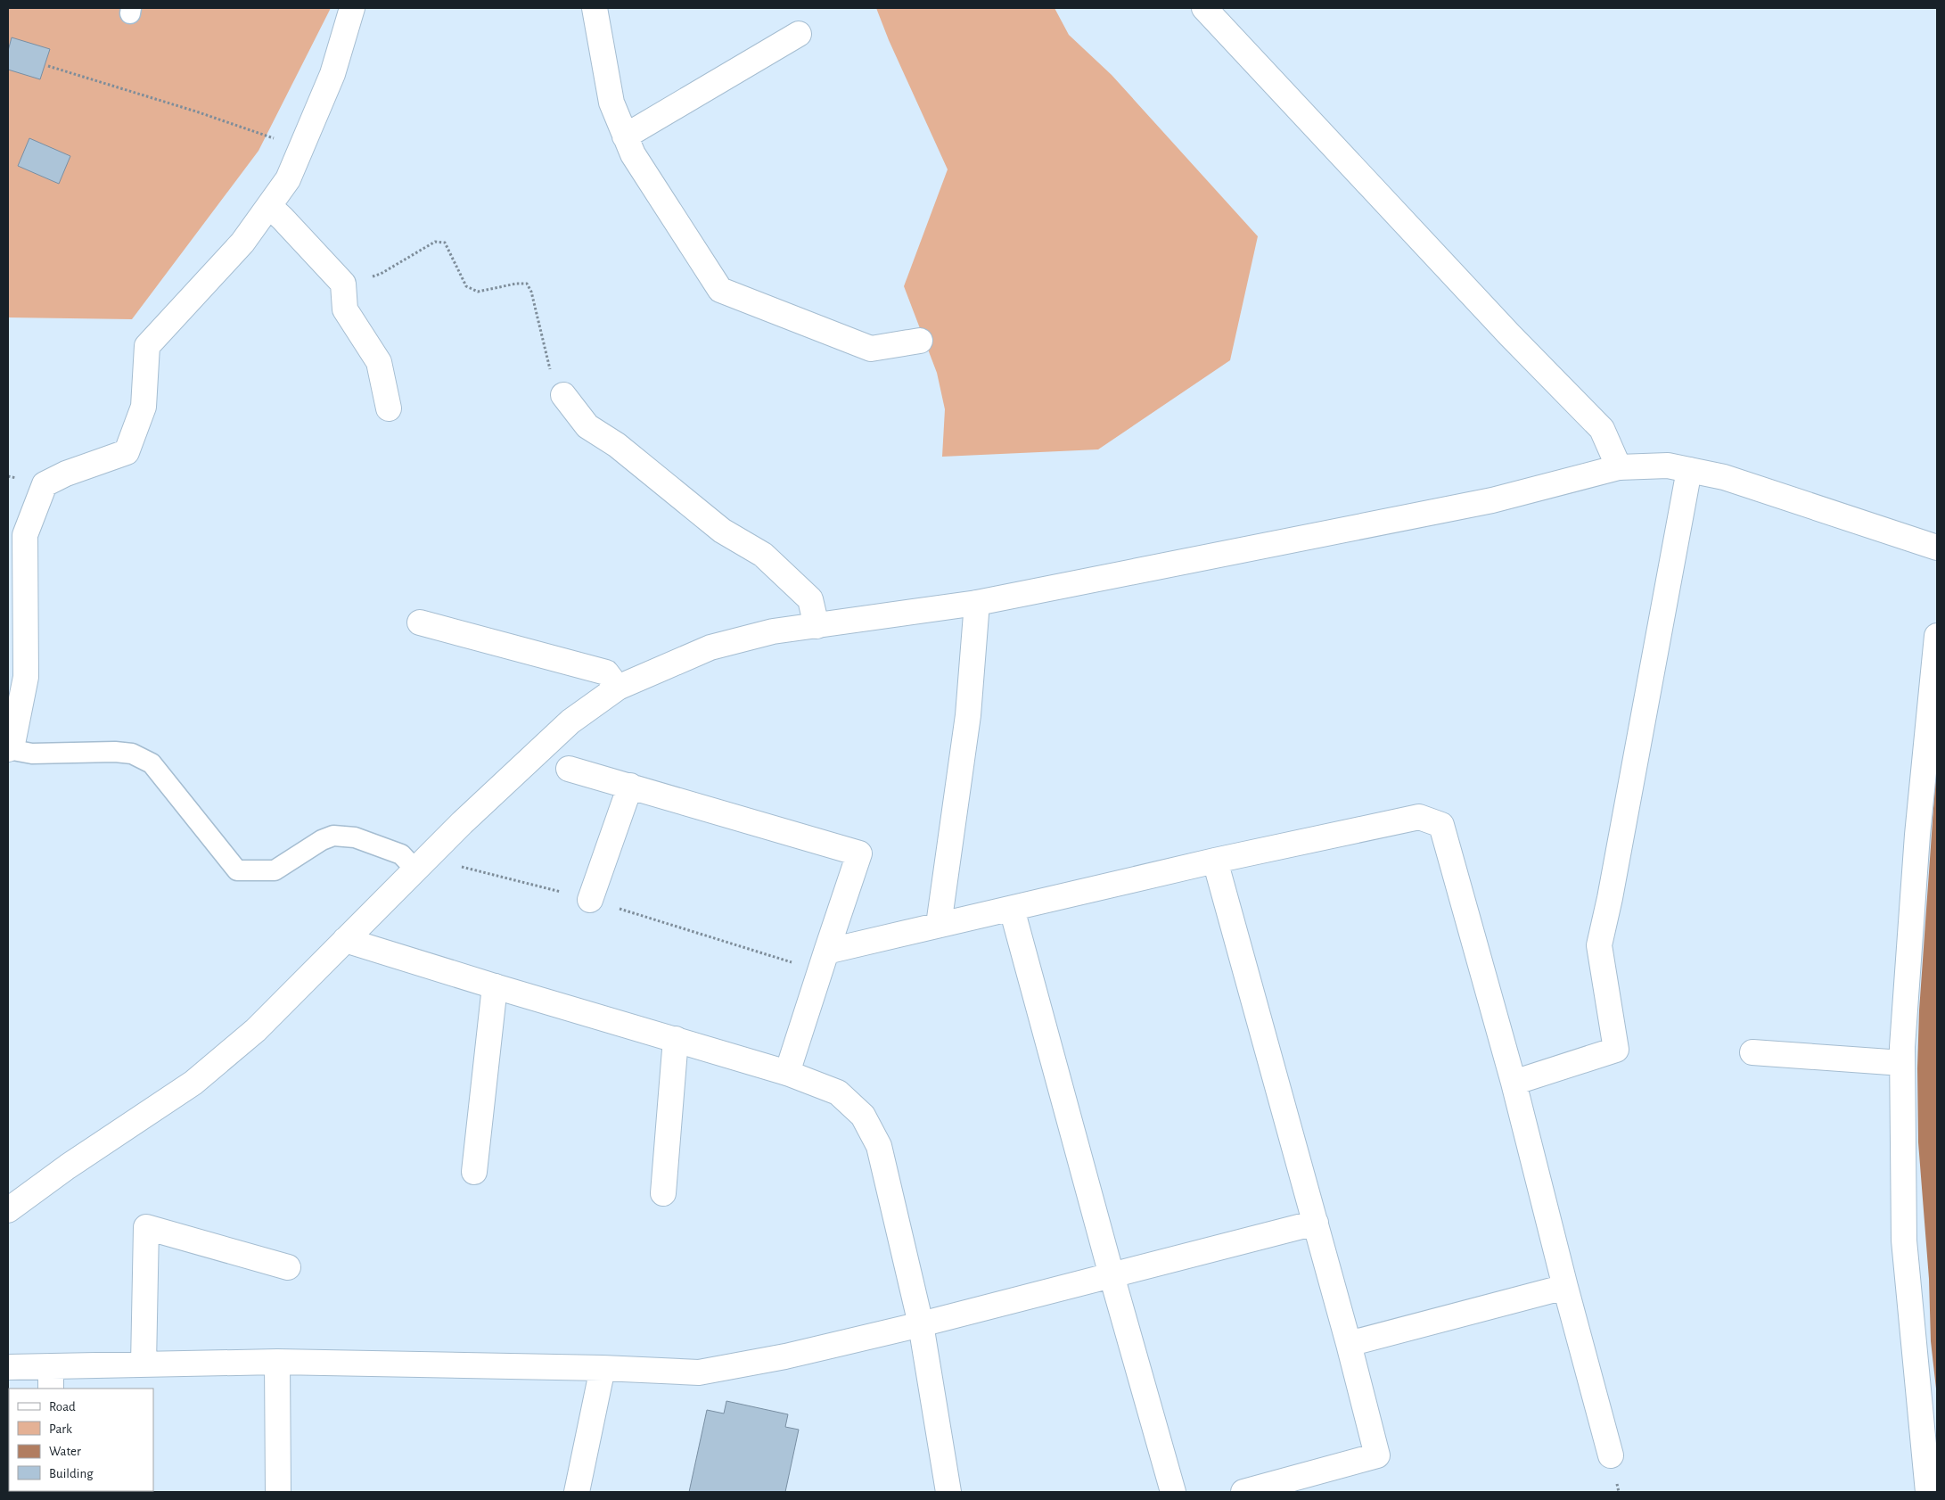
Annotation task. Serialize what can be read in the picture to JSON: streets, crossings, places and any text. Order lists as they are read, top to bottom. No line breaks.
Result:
{"legend":["Road","Park","Water","Building"]}
